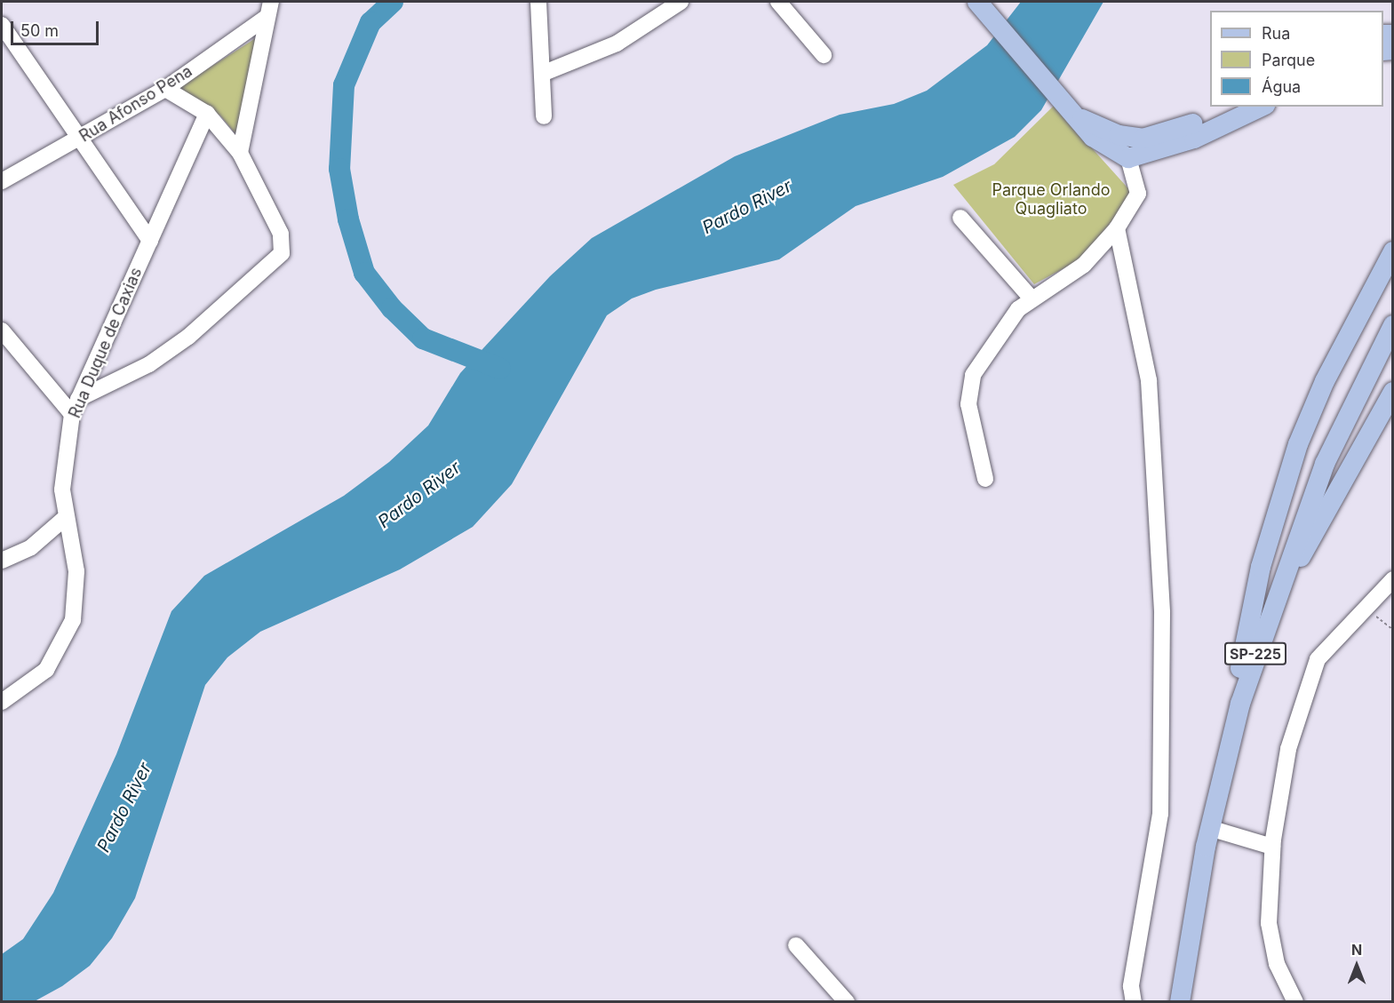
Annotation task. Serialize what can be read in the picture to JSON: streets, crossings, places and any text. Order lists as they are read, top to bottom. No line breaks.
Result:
{"streets":{"main road":["SP-225"],"street":["Rua Afonso Pena","Rua Duque de Caxias"]},"water":["Pardo River"],"parks":["Parque Orlando Quagliato"],"legend":["Rua","Parque","Água"],"scale_bar":"50 m","north":"top"}
